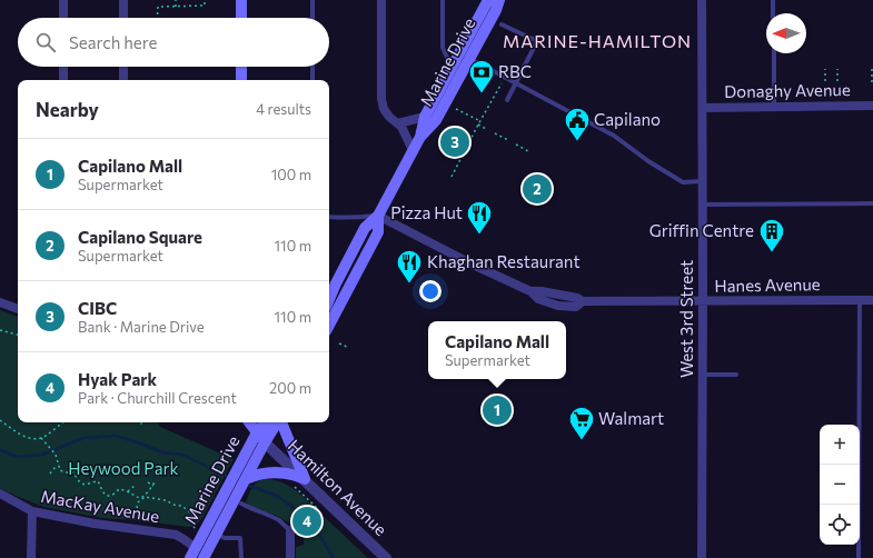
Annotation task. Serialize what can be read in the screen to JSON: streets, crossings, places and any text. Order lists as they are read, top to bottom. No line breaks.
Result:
{"streets":{"main road":["Marine Drive"],"street":["Donaghy Avenue","Hanes Avenue","West 3rd Street","Hamilton Avenue","MacKay Avenue"]},"crossings":[["Marine Drive","Hanes Avenue"],["Marine Drive","Hamilton Avenue"],["Marine Drive","MacKay Avenue"],["Donaghy Avenue","West 3rd Street"],["Hanes Avenue","West 3rd Street"]],"districts":["MARINE-HAMILTON"],"parks":["Heywood Park"],"places":{"bank":["RBC"],"public building":["Capilano"],"restaurant":["Pizza Hut","Khaghan Restaurant"],"building":["Griffin Centre"],"supermarket":["Walmart"]},"north":"left","page":{"search":"Search here","heading":["Nearby","4 results"],"pins":["3","2","1","4"],"list":[{"mark":"1","name":"Capilano Mall","note":"Supermarket","value":"100 m"},{"mark":"2","name":"Capilano Square","note":"Supermarket","value":"110 m"},{"mark":"3","name":"CIBC","note":"Bank · Marine Drive","value":"110 m"},{"mark":"4","name":"Hyak Park","note":"Park · Churchill Crescent","value":"200 m"}],"popup":["Capilano Mall","Supermarket"],"map_buttons":["+","−"]}}
